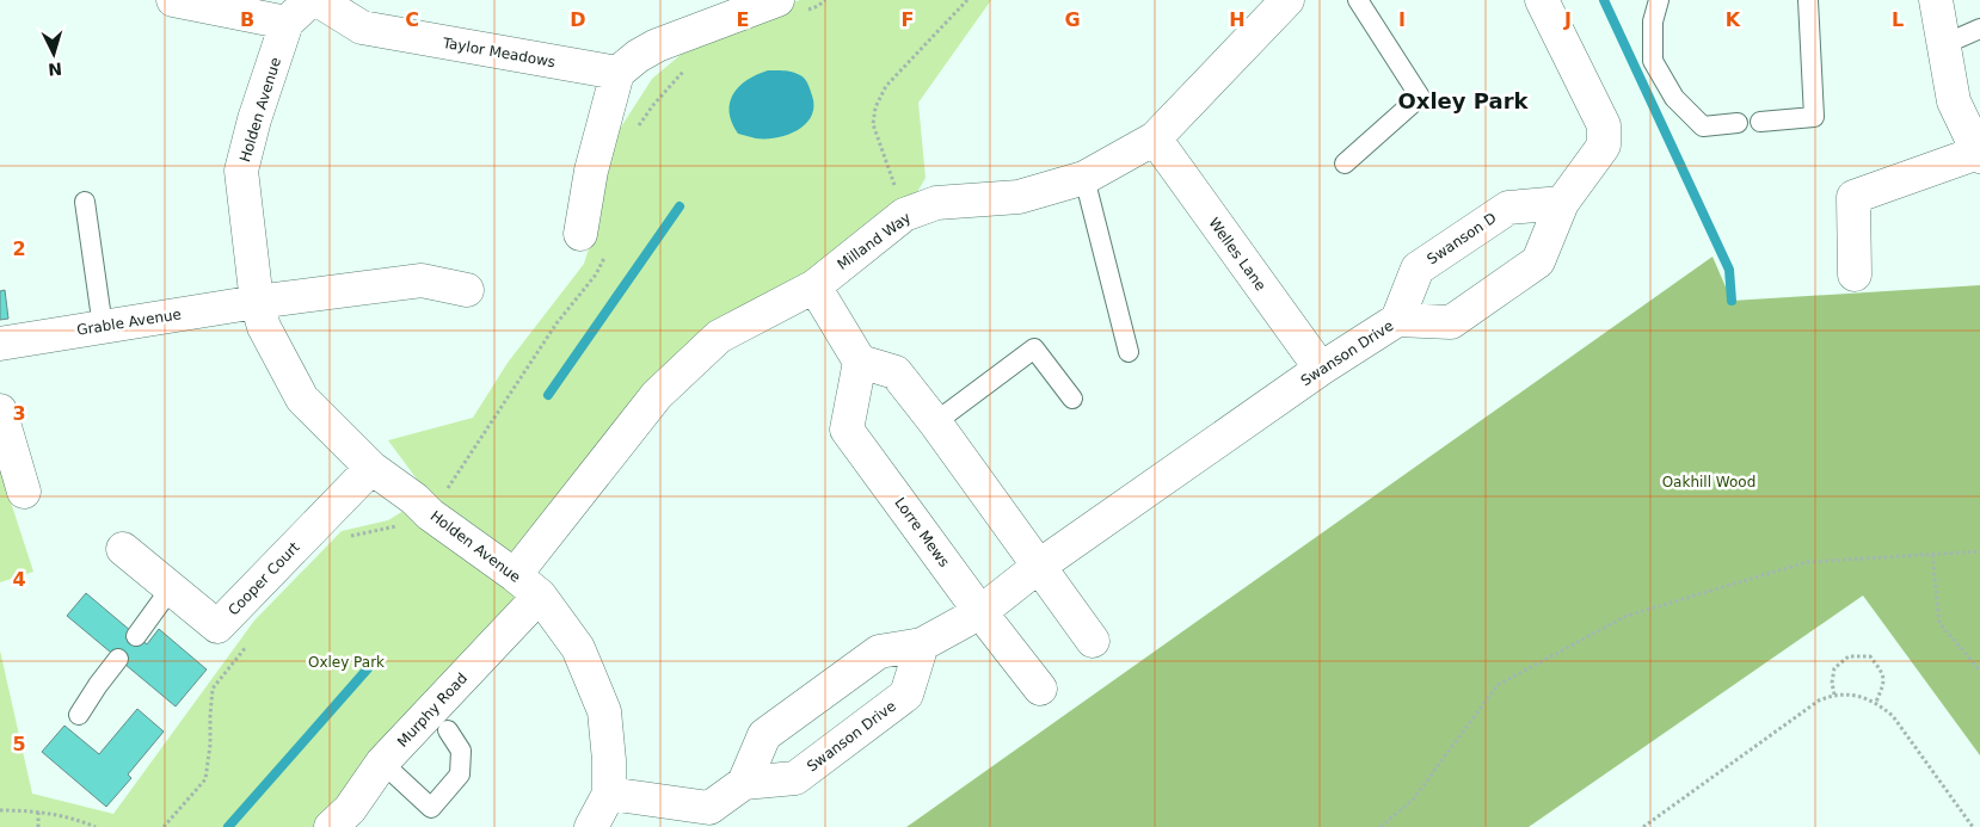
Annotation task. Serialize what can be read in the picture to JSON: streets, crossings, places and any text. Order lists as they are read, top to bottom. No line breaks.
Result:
{"streets":{"street":["Taylor Meadows","Holden Avenue","Swanson D","Milland Way","Welles Lane","Grable Avenue","Swanson Drive","Lorre Mews","Cooper Court","Murphy Road"]},"crossings":[["Holden Avenue","Milland Way"],["Holden Avenue","Grable Avenue"],["Holden Avenue","Cooper Court"],["Holden Avenue","Murphy Road"],["Swanson D","Swanson Drive"],["Milland Way","Welles Lane"],["Milland Way","Murphy Road"],["Welles Lane","Swanson Drive"],["Swanson Drive","Lorre Mews"]],"districts":["Oxley Park"],"parks":["Oakhill Wood","Oxley Park"],"north":"bottom","grid":{"columns":["B","C","D","E","F","G","H","I","J","K","L"],"rows":["2","3","4","5"]}}
